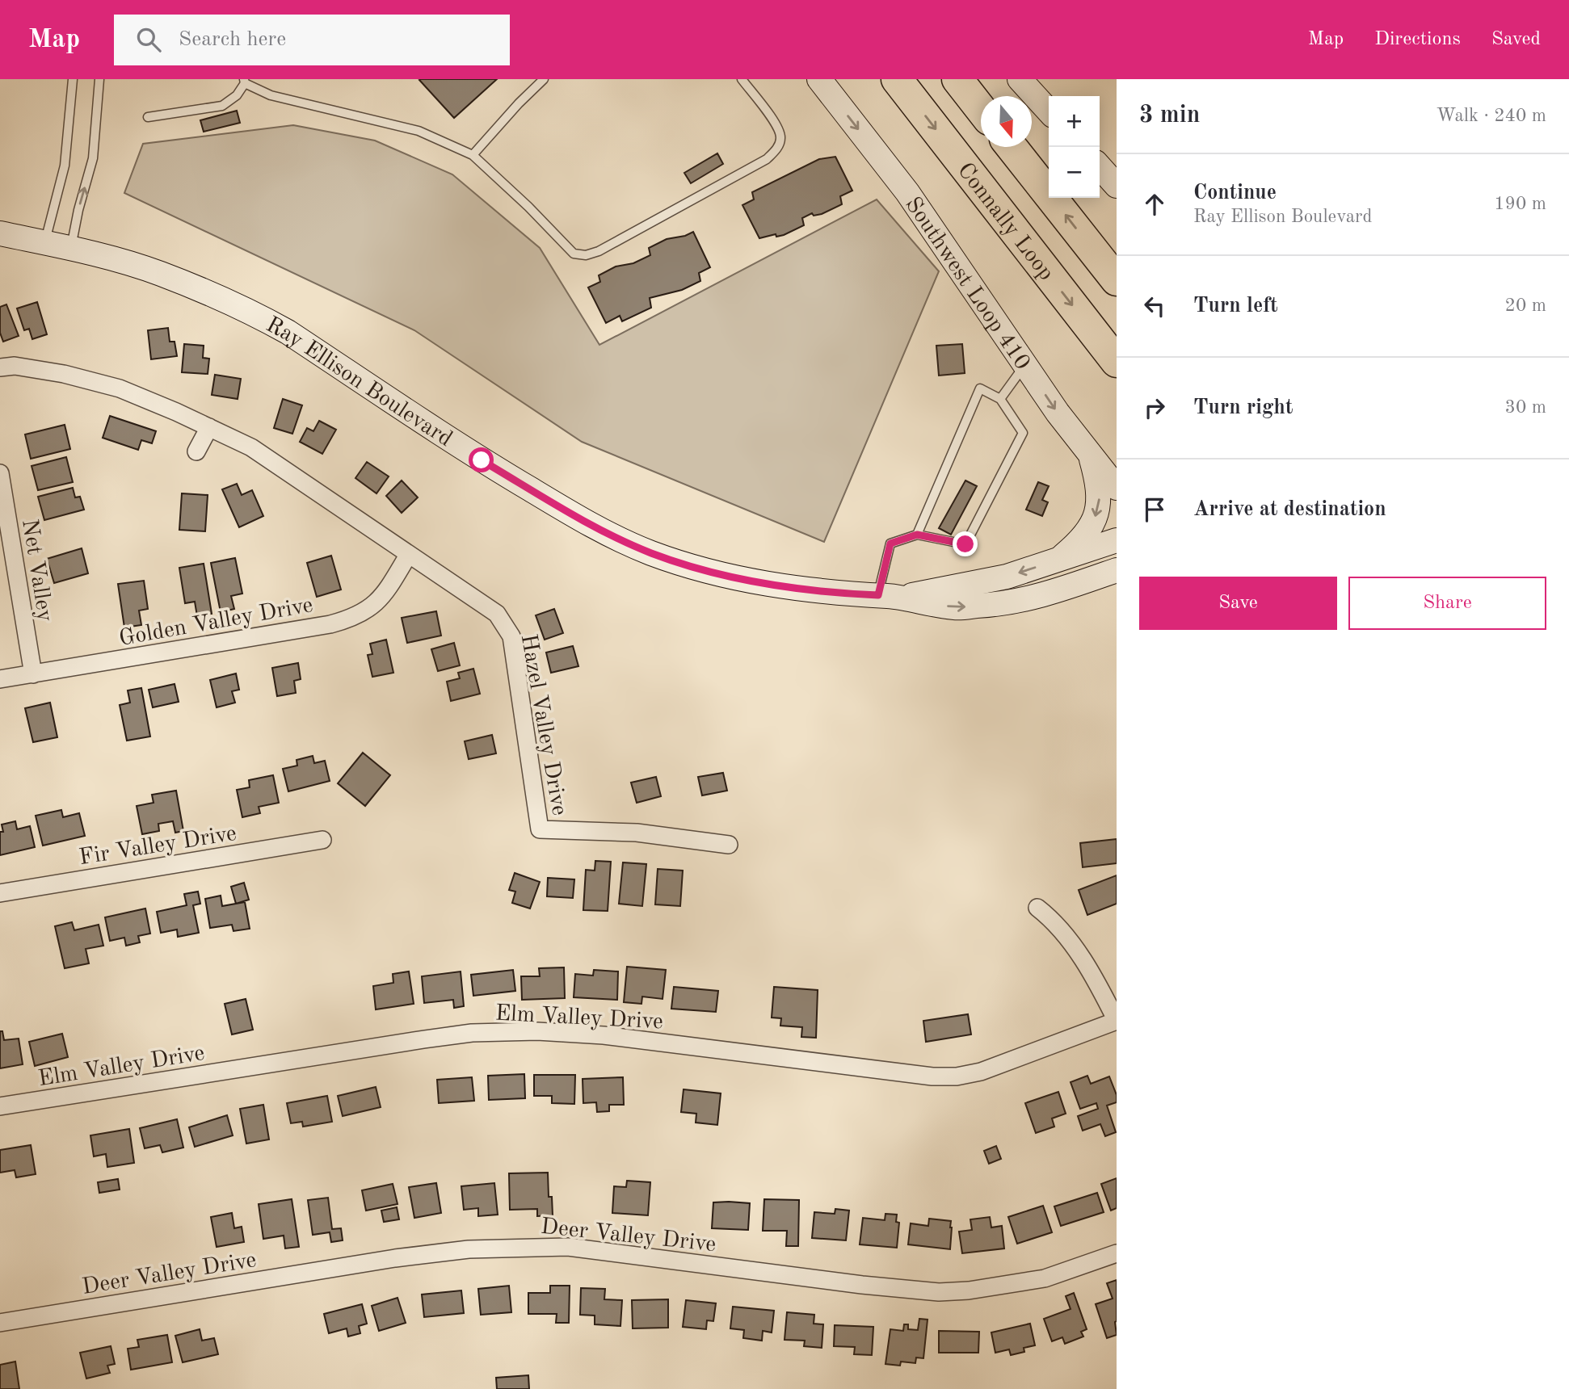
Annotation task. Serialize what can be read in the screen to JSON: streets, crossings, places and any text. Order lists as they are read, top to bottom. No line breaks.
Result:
{"streets":{"highway":["Connally Loop"],"main road":["Southwest Loop 410","Ray Ellison Boulevard"],"street":["Net Valley","Golden Valley Drive","Hazel Valley Drive","Fir Valley Drive","Elm Valley Drive","Deer Valley Drive"]},"crossings":[["Net Valley","Golden Valley Drive"],["Golden Valley Drive","Hazel Valley Drive"]],"one_way":["Southwest Loop 410"],"north":"bottom","page":{"header":"Map","search":"Search here","nav":["Map","Directions","Saved"],"heading":["3 min","Walk · 240 m"],"map_buttons":["+","−"],"list":[["Continue","Ray Ellison Boulevard","190 m"],["Turn left","20 m"],["Turn right","30 m"],"Arrive at destination"],"buttons":["Save","Share"]}}
